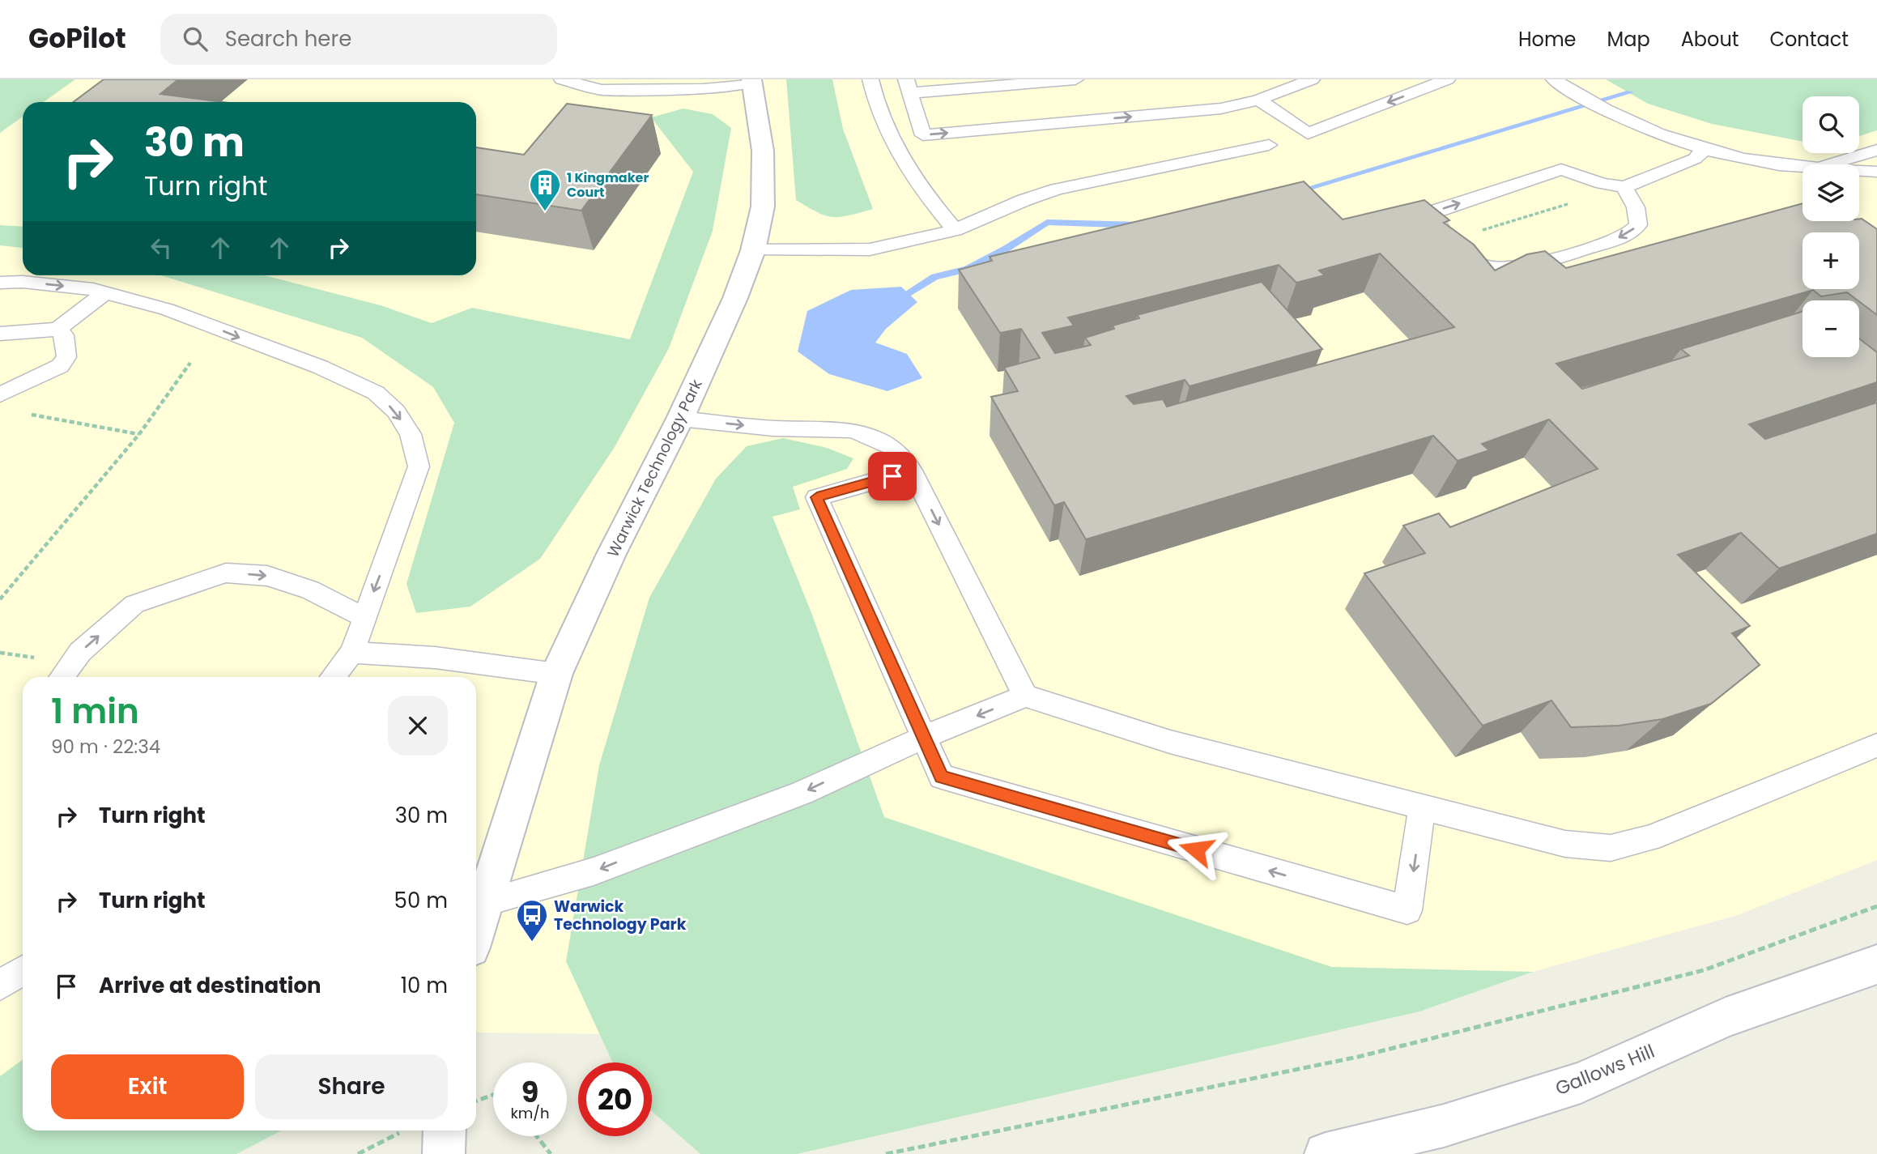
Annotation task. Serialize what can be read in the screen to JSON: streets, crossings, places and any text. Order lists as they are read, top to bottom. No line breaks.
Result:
{"streets":{"street":["Warwick Technology Park","Gallows Hill"]},"places":{"building":["1 Kingmaker Court"],"bus stop":["Warwick Technology Park"]},"page":{"header":"GoPilot","search":"Search here","nav":["Home","Map","About","Contact"],"map_buttons":["+","−"],"turn":["30 m","Turn right"],"heading":["1 min","90 m · 22:34"],"list":[{"name":"Turn right","value":"30 m"},{"name":"Turn right","value":"50 m"},{"name":"Arrive at destination","value":"10 m"}],"buttons":["Exit","Share"],"speed":"9 km/h","limit":"20"}}
